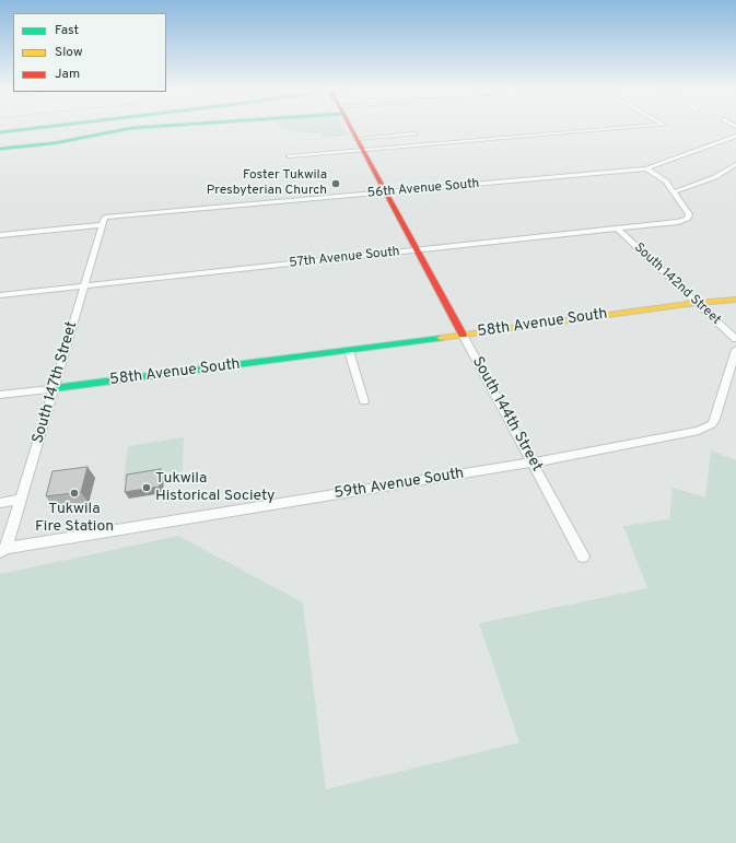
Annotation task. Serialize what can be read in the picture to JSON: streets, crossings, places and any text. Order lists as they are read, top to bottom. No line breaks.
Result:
{"streets":{"main road":["58th Avenue South","South 144th Street"],"street":["56th Avenue South","57th Avenue South","South 142nd Street","South 147th Street","59th Avenue South"]},"crossings":[["56th Avenue South","South 147th Street"],["56th Avenue South","South 144th Street"],["57th Avenue South","South 142nd Street"],["57th Avenue South","South 147th Street"],["57th Avenue South","South 144th Street"],["South 142nd Street","58th Avenue South"],["58th Avenue South","South 147th Street"],["58th Avenue South","South 144th Street"],["South 147th Street","59th Avenue South"],["South 144th Street","59th Avenue South"]],"places":["Foster Tukwila Presbyterian Church","Tukwila Historical Society","Tukwila Fire Station"],"legend":["Fast","Slow","Jam"]}
